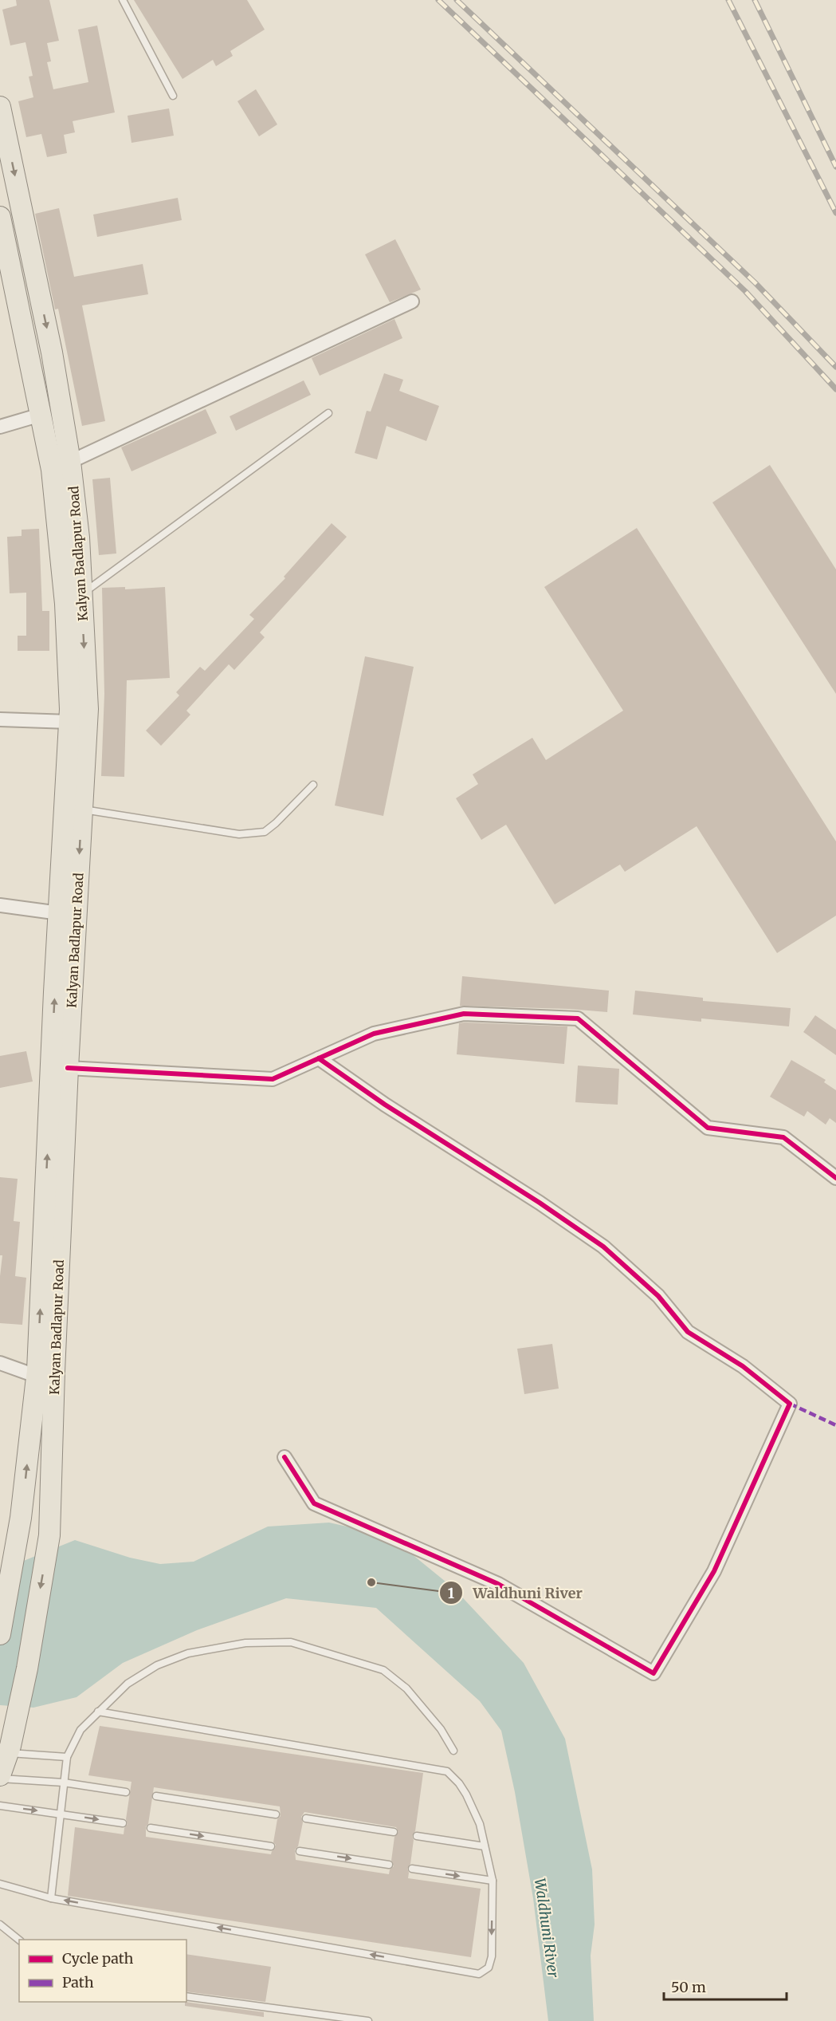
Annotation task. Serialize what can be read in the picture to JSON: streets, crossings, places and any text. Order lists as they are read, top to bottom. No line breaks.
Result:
{"streets":{"main road":["Kalyan Badlapur Road"]},"water":["Waldhuni River"],"places":["Waldhuni River"],"legend":["Cycle path","Path"],"scale_bar":"50 m"}
